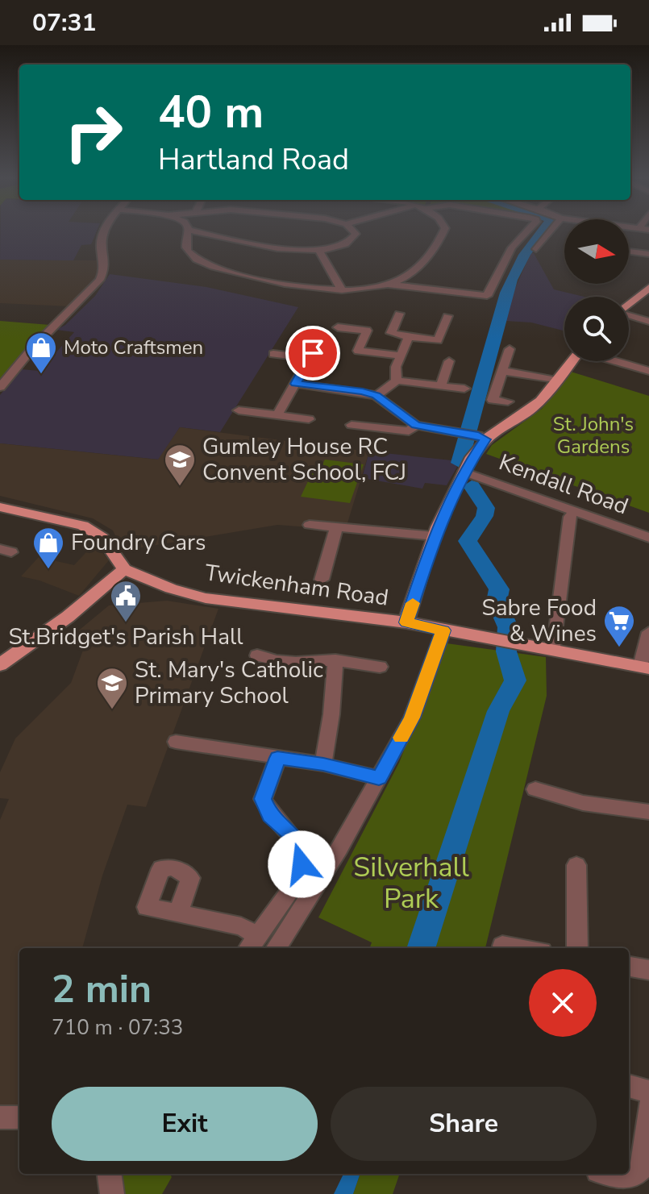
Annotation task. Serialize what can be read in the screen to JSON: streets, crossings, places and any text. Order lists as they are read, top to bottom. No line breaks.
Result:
{"streets":{"main road":["Twickenham Road"],"street":["Kendall Road"]},"parks":["St. John's Gardens","Silverhall Park"],"places":{"shop":["Moto Craftsmen","Foundry Cars"],"school or university":["Gumley House RC Convent School, FCJ","St. Mary's Catholic Primary School"],"public building":["St.Bridget's Parish Hall"],"supermarket":["Sabre Food & Wines"]},"north":"right","page":{"status":"07:31","turn":["40 m","Hartland Road"],"heading":["2 min","710 m · 07:33"],"buttons":["Exit","Share"]}}
